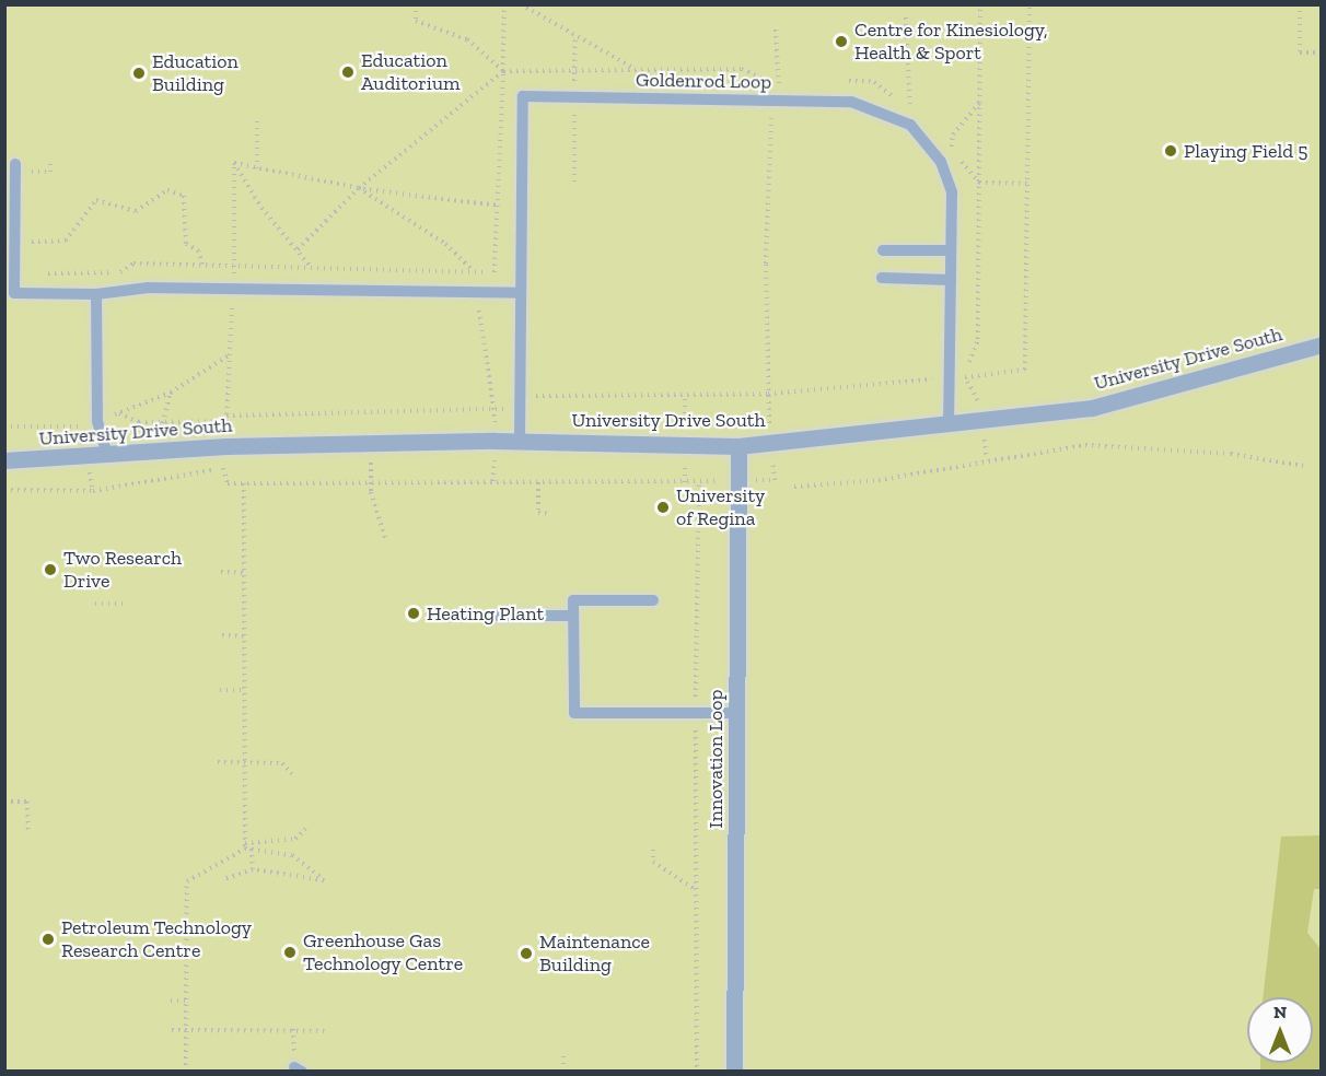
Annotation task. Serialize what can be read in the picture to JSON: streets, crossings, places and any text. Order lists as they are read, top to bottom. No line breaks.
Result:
{"streets":{"street":["University Drive South","Innovation Loop"],"lane":["Goldenrod Loop"]},"crossings":[["Goldenrod Loop","University Drive South"],["University Drive South","Innovation Loop"]],"places":["Centre for Kinesiology, Health & Sport","Education Auditorium","Education Building","Playing Field 5","University of Regina","Two Research Drive","Heating Plant","Petroleum Technology Research Centre","Greenhouse Gas Technology Centre","Maintenance Building"],"north":"top"}
